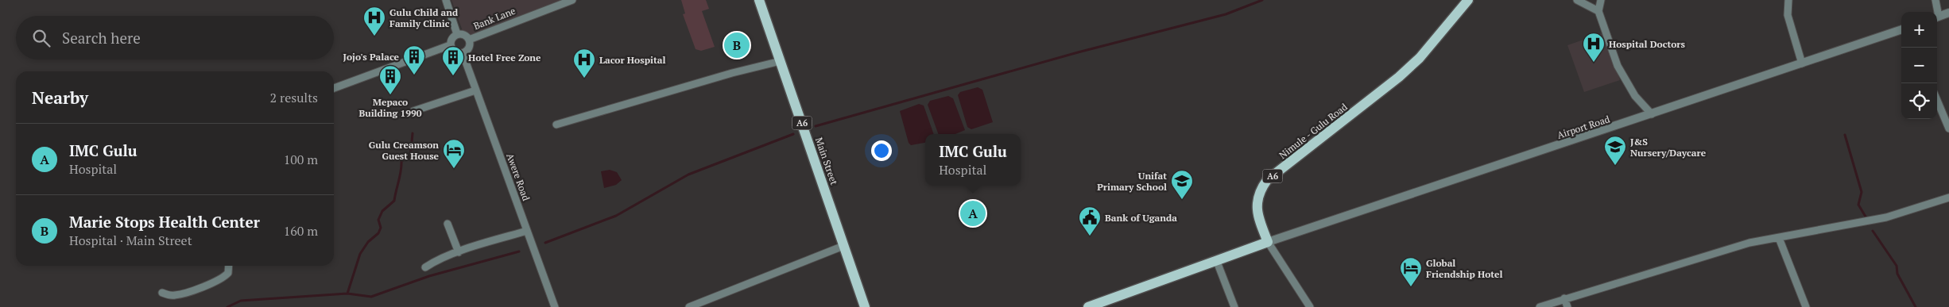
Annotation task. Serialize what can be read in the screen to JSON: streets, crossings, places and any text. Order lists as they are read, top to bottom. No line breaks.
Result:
{"streets":{"main road":["A6","Nimule - Gulu Road","Main Street"],"street":["Bank Lane","Airport Road","Awere Road"]},"crossings":[["Bank Lane","Awere Road"],["Airport Road","Nimule - Gulu Road"]],"places":{"hospital":["Gulu Child and Family Clinic","Hospital Doctors","Lacor Hospital"],"building":["Jojo's Palace","Hotel Free Zone","Mepaco Building 1990"],"school or university":["J&S Nursery/Daycare","Unifat Primary School"],"hotel":["Gulu Creamson Guest House","Global Friendship Hotel"],"public building":["Bank of Uganda"]},"page":{"map_buttons":["+","−"],"search":"Search here","pins":["B","A"],"heading":["Nearby","2 results"],"list":[{"mark":"A","name":"IMC Gulu","note":"Hospital","value":"100 m"},{"mark":"B","name":"Marie Stops Health Center","note":"Hospital · Main Street","value":"160 m"}],"popup":["IMC Gulu","Hospital"]}}
